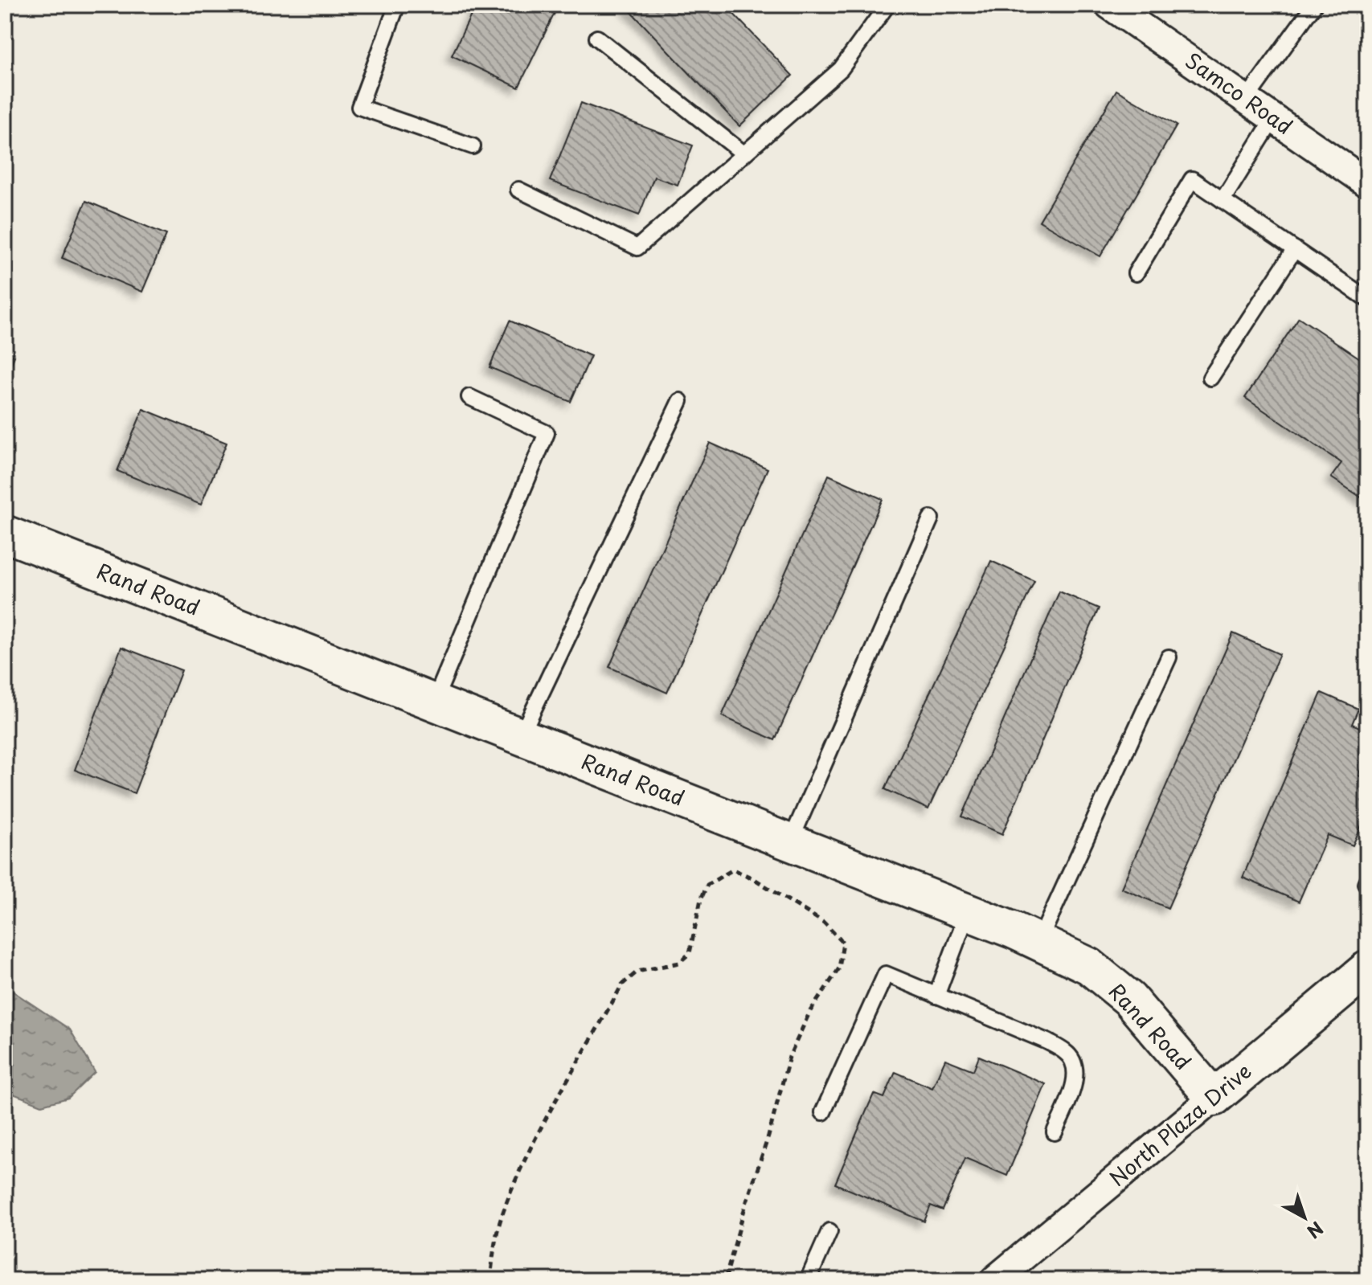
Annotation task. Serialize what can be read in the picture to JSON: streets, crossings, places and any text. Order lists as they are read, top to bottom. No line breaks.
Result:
{"streets":{"street":["Samco Road","Rand Road","North Plaza Drive"]},"crossings":[["Rand Road","North Plaza Drive"]],"north":"bottom right"}
